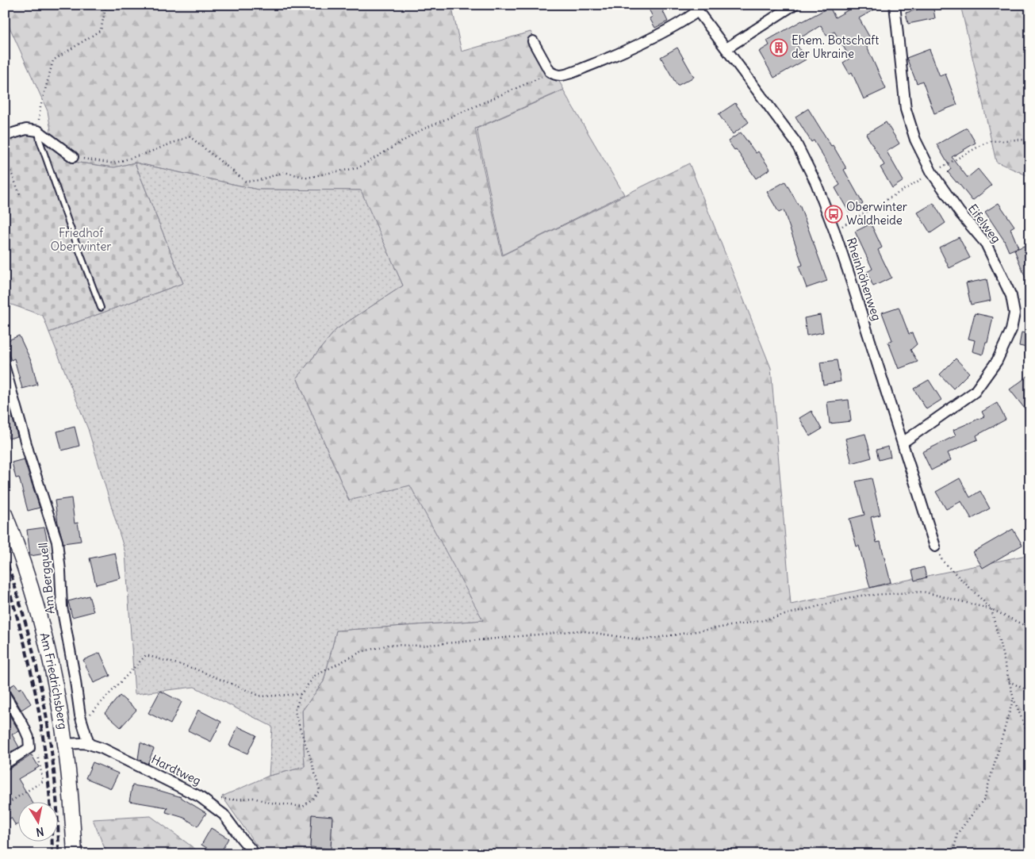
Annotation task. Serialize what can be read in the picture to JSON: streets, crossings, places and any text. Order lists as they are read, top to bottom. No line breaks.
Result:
{"streets":{"street":["Eifelweg","Rheinhöhenweg","Am Bergquell","Am Friedrichsberg","Hardtweg"]},"crossings":[["Eifelweg","Rheinhöhenweg"],["Am Bergquell","Hardtweg"],["Am Friedrichsberg","Hardtweg"]],"parks":["Friedhof Oberwinter"],"places":{"building":["Ehem. Botschaft der Ukraine"],"bus stop":["Oberwinter Waldheide"]},"north":"bottom"}
